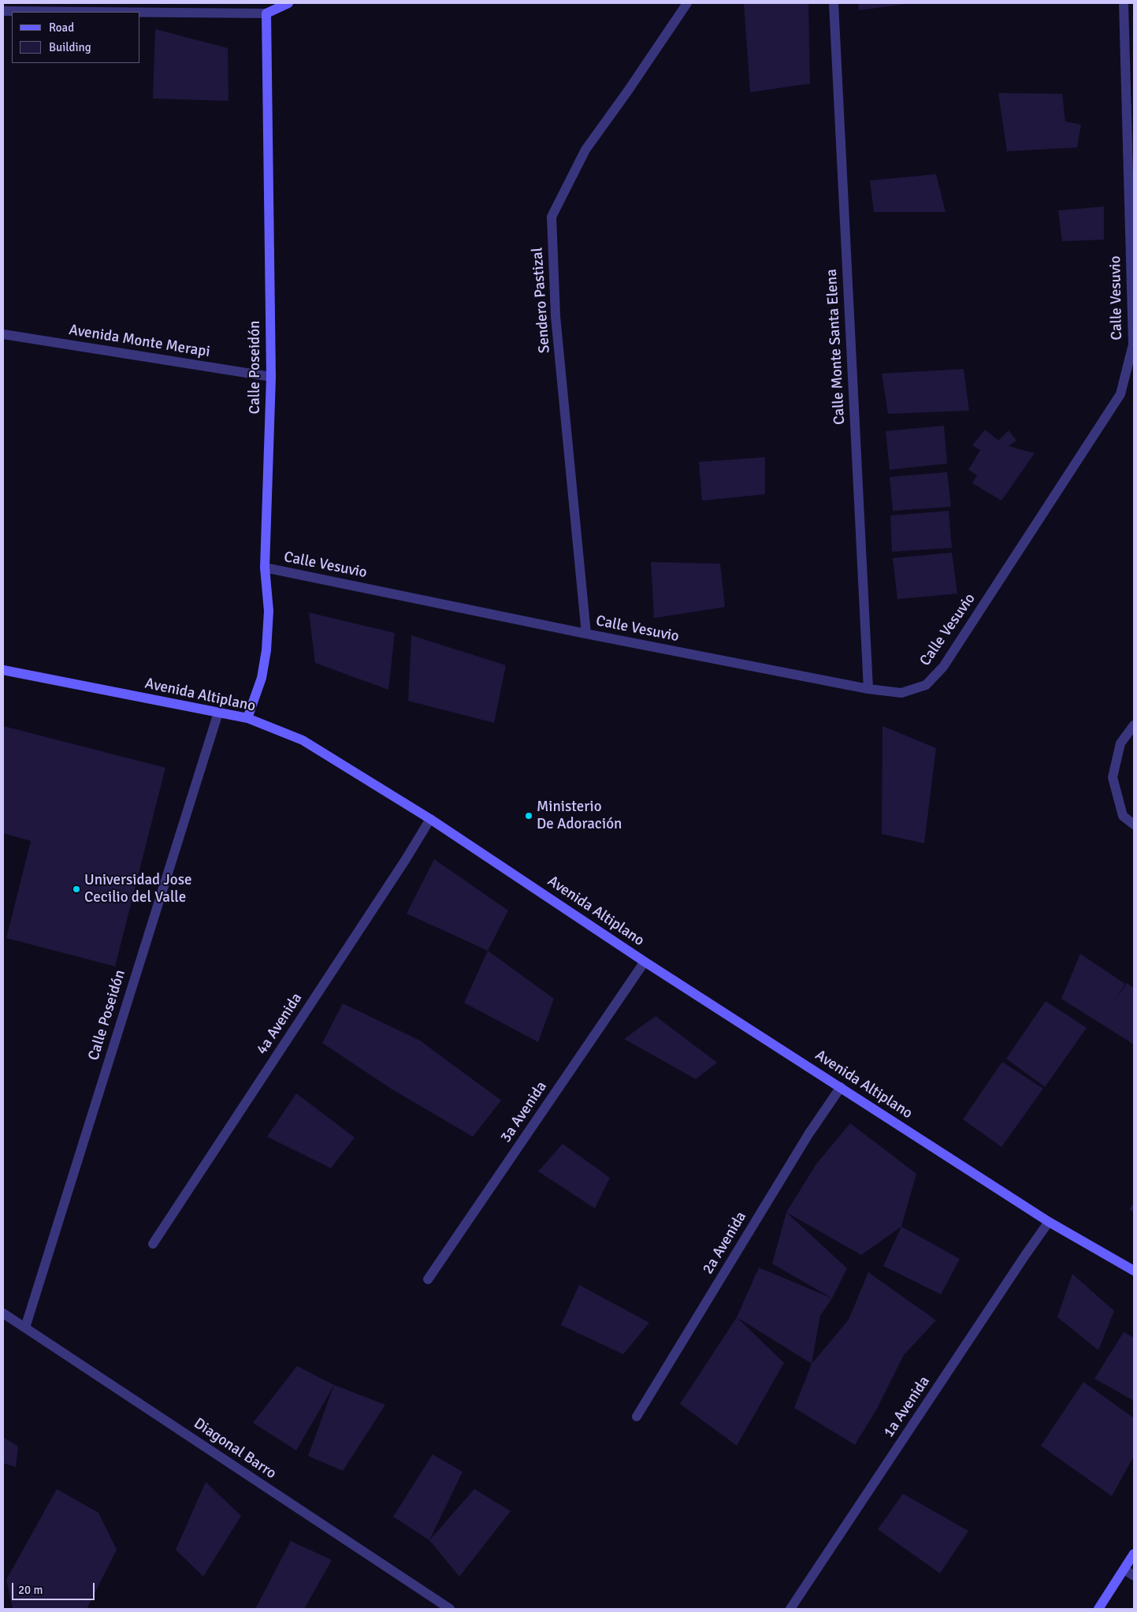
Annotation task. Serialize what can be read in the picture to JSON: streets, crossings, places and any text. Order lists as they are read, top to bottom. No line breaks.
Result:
{"streets":{"street":["Calle Vesuvio","Sendero Pastizal","Avenida Monte Merapi","Calle Monte Santa Elena","Calle Poseidón","Avenida Altiplano","4a Avenida","3a Avenida","2a Avenida","1a Avenida","Diagonal Barro"]},"crossings":[["Calle Vesuvio","Sendero Pastizal"],["Calle Vesuvio","Calle Monte Santa Elena"],["Calle Vesuvio","Calle Poseidón"],["Avenida Monte Merapi","Calle Poseidón"],["Calle Poseidón","Avenida Altiplano"],["Calle Poseidón","Diagonal Barro"],["Avenida Altiplano","4a Avenida"],["Avenida Altiplano","3a Avenida"],["Avenida Altiplano","2a Avenida"],["Avenida Altiplano","1a Avenida"]],"places":["Ministerio De Adoración","Universidad Jose Cecilio del Valle"],"legend":["Road","Building"],"scale_bar":"20 m"}
